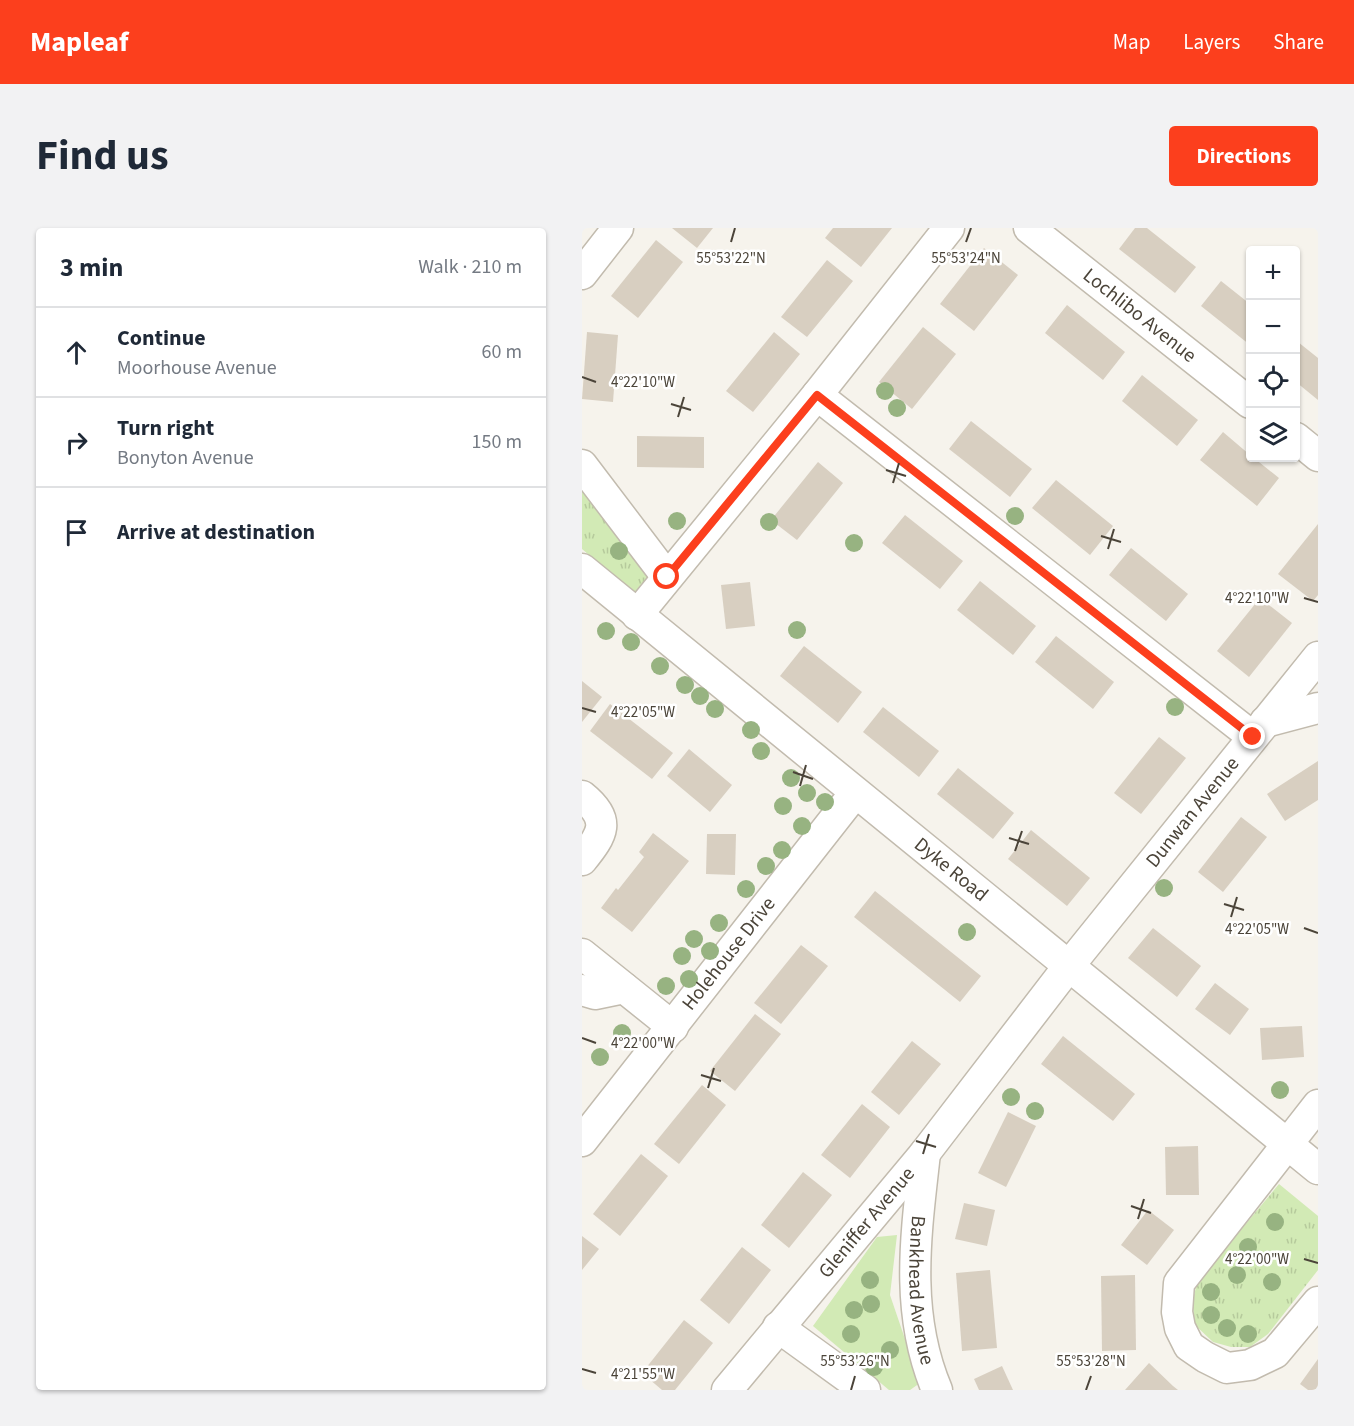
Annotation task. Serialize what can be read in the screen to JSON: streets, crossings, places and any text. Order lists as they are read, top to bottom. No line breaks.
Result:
{"streets":{"street":["Lochlibo Avenue","Dunwan Avenue","Dyke Road","Holehouse Drive","Gleniffer Avenue","Bankhead Avenue"]},"crossings":[["Dunwan Avenue","Dyke Road"],["Dunwan Avenue","Gleniffer Avenue"],["Dyke Road","Holehouse Drive"],["Dyke Road","Gleniffer Avenue"],["Gleniffer Avenue","Bankhead Avenue"]],"page":{"header":"Mapleaf","nav":["Map","Layers","Share"],"title":"Find us","buttons":"Directions","heading":["3 min","Walk · 210 m"],"map_buttons":["+","−"],"list":[["Continue","Moorhouse Avenue","60 m"],["Turn right","Bonyton Avenue","150 m"],"Arrive at destination"]},"coordinates":["55°53'22\"N","55°53'24\"N","4°22'10\"W","4°22'05\"W","4°22'00\"W","55°53'26\"N","55°53'28\"N","4°21'55\"W"]}
